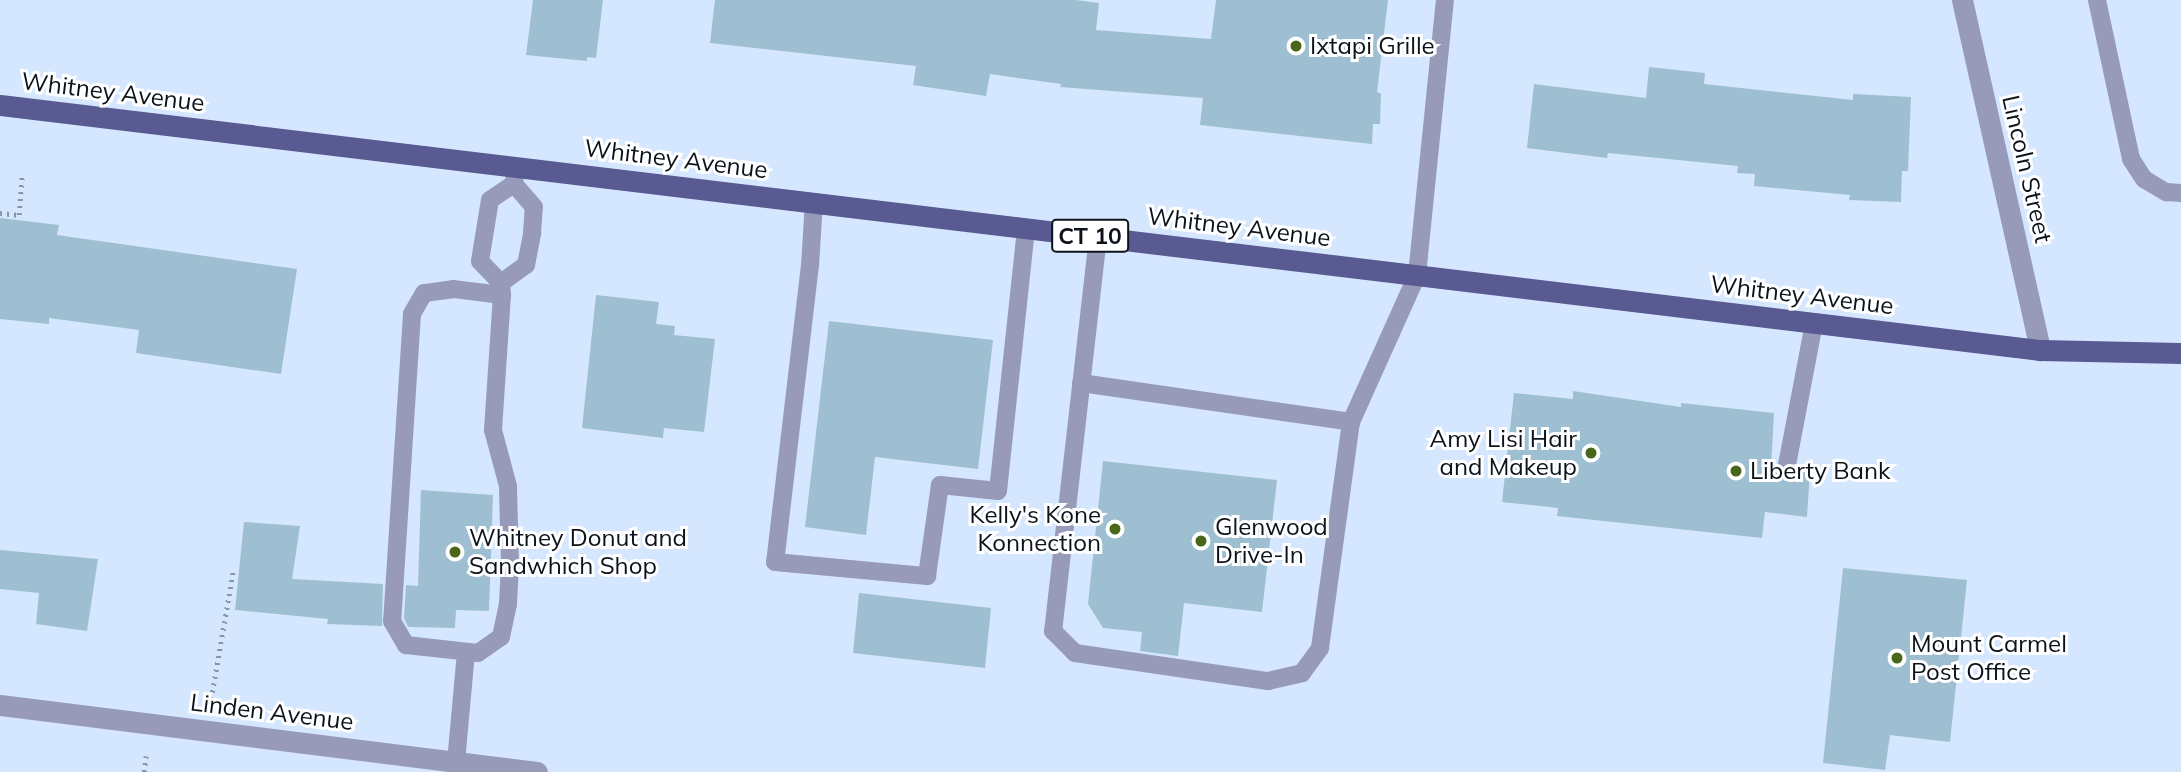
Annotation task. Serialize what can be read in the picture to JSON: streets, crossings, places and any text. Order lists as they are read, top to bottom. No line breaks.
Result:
{"streets":{"main road":["Whitney Avenue","CT 10"],"street":["Lincoln Street","Linden Avenue"]},"crossings":[["Whitney Avenue","Lincoln Street"]],"places":["Ixtapi Grille","Amy Lisi Hair and Makeup","Liberty Bank","Kelly's Kone Konnection","Glenwood Drive-In","Whitney Donut and Sandwhich Shop","Mount Carmel Post Office"]}
